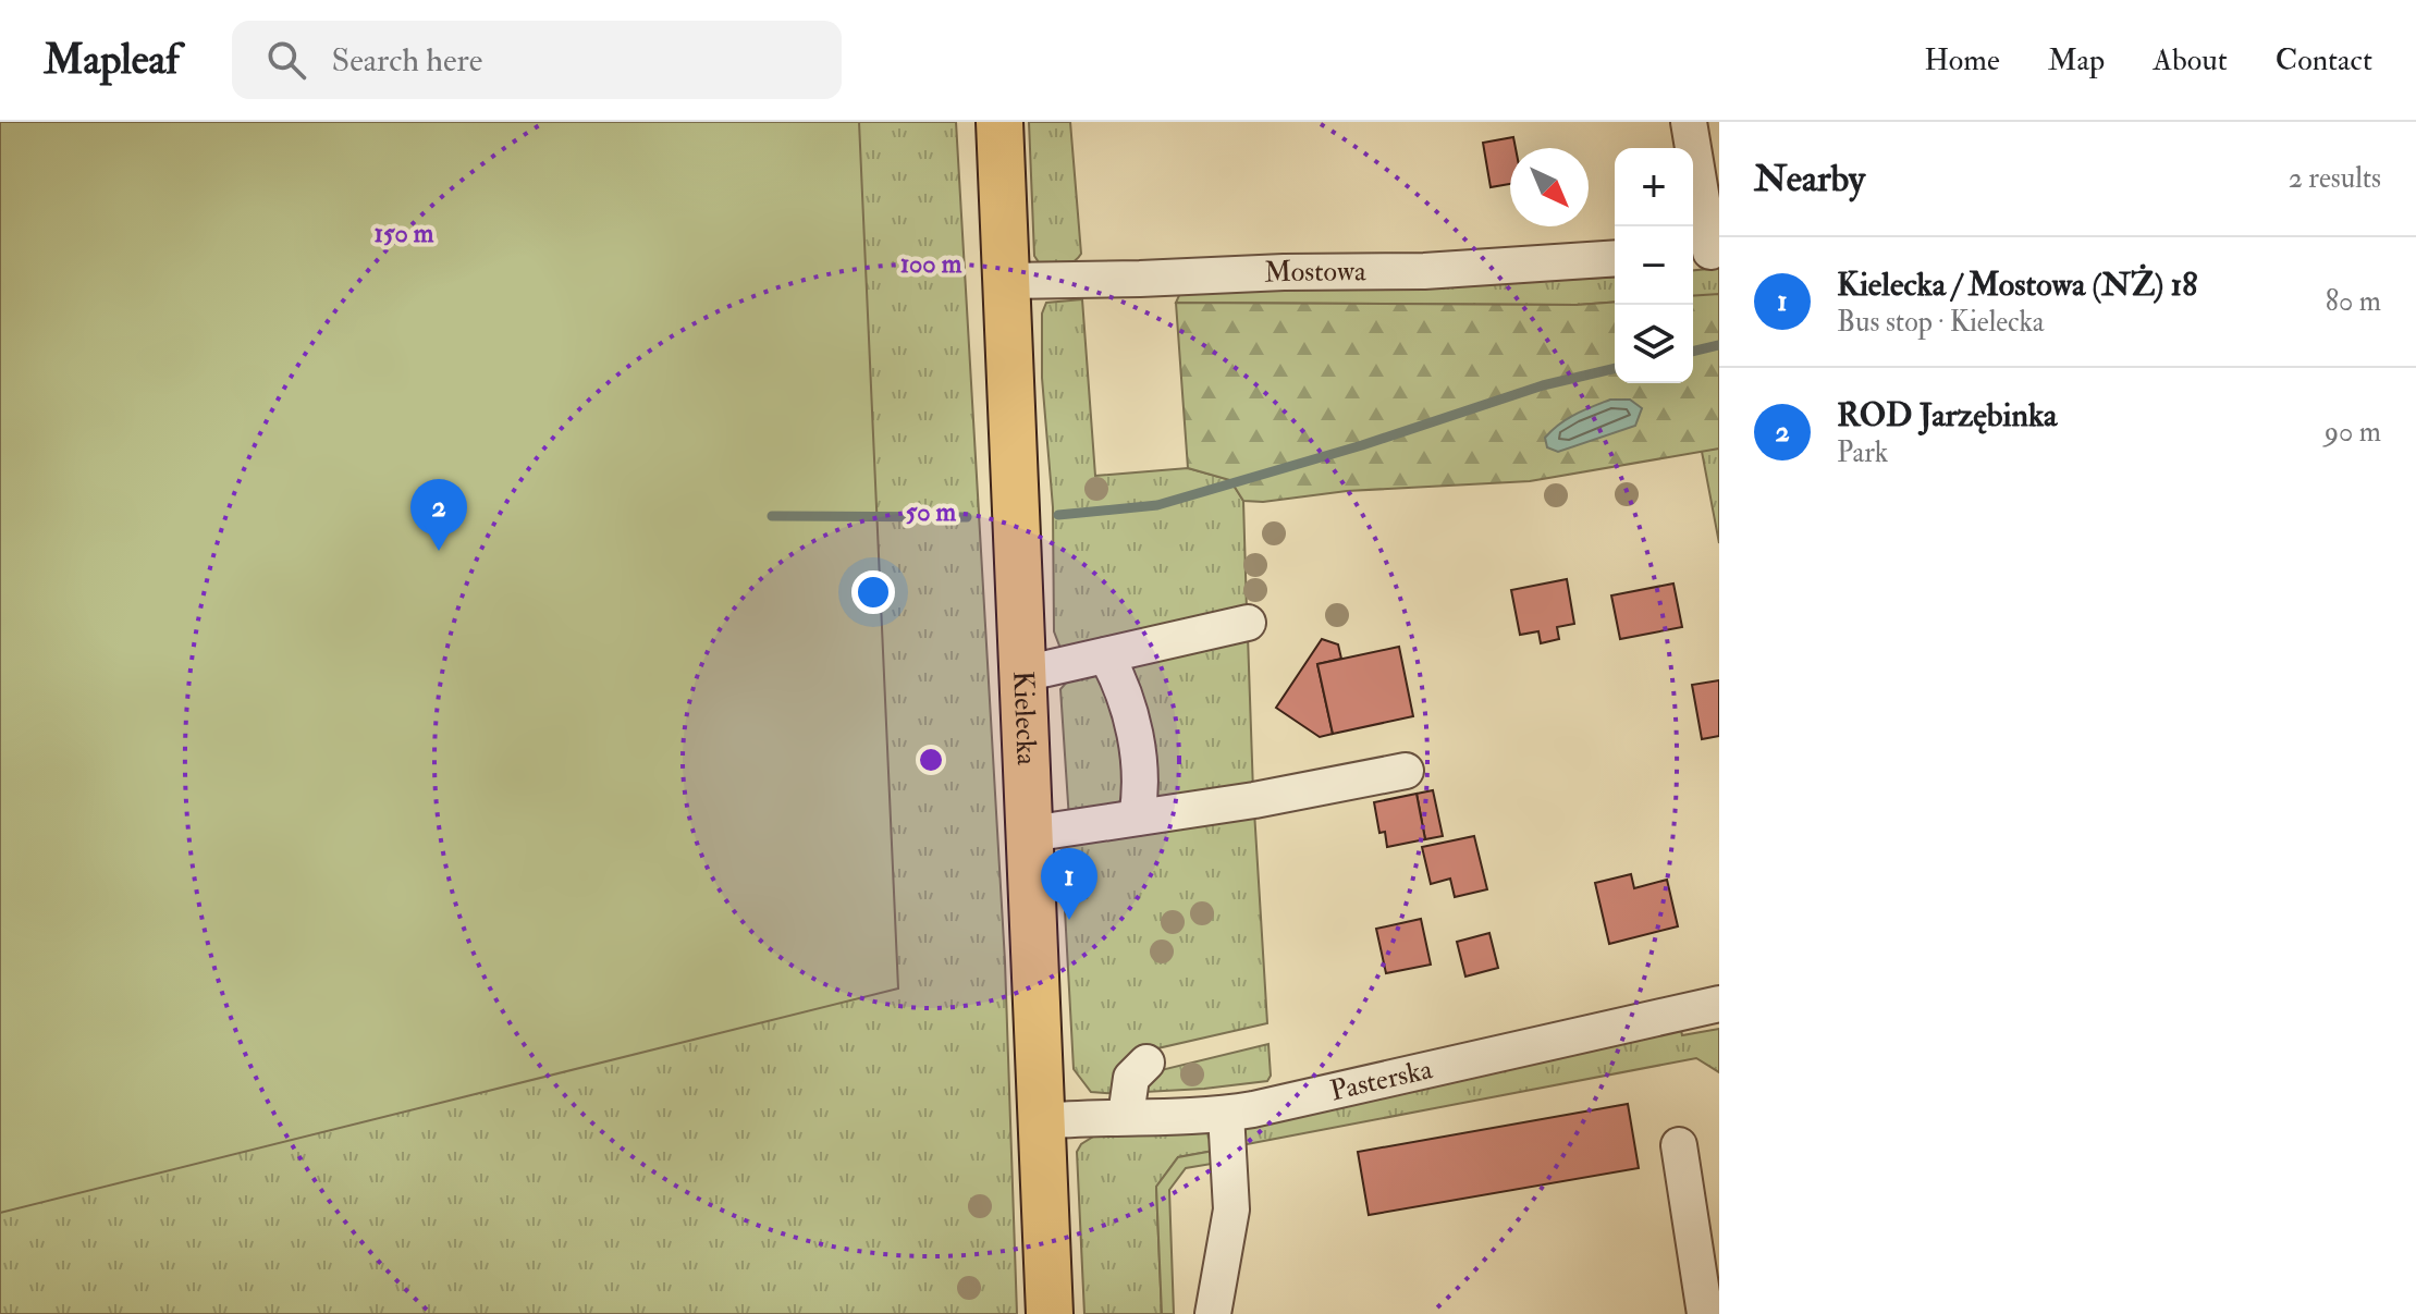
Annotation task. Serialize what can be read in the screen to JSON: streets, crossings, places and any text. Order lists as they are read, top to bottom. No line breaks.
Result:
{"streets":{"main road":["Kielecka"],"street":["Mostowa","Pasterska"]},"crossings":[["Mostowa","Kielecka"],["Kielecka","Pasterska"]],"north":"bottom right","page":{"header":"Mapleaf","search":"Search here","nav":["Home","Map","About","Contact"],"heading":["Nearby","2 results"],"map_buttons":["+","−"],"list":[{"mark":"1","name":"Kielecka / Mostowa (NŻ) 18","note":"Bus stop · Kielecka","value":"80 m"},{"mark":"2","name":"ROD Jarzębinka","note":"Park","value":"90 m"}],"pins":["2","1"]},"rings":["150 m","100 m","50 m"]}
